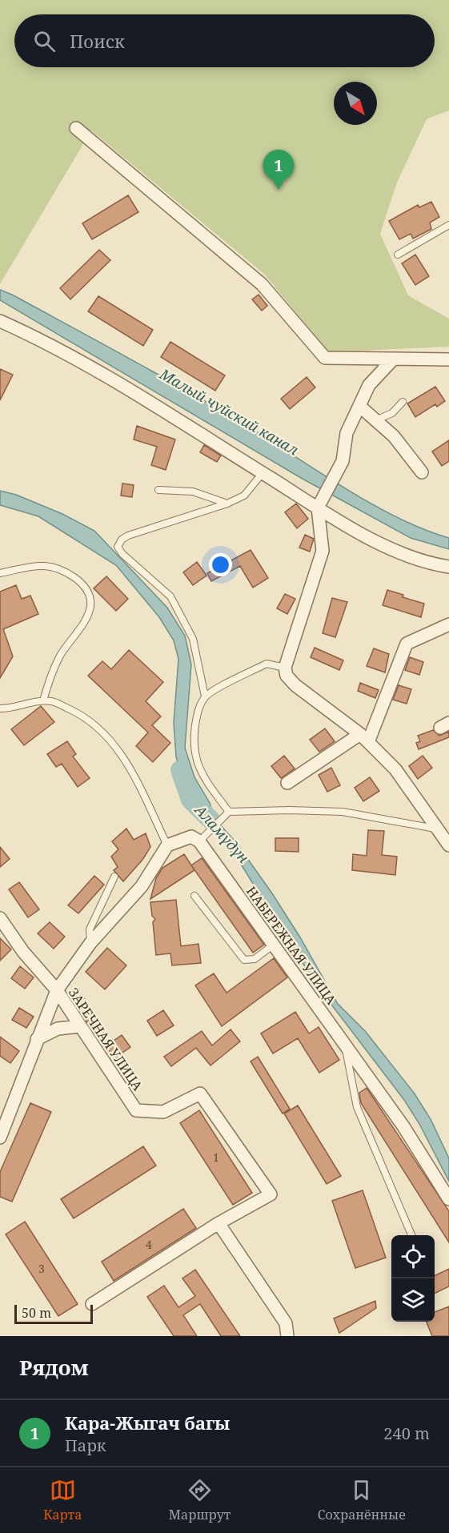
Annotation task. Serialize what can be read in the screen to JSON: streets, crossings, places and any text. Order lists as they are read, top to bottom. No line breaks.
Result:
{"streets":{"street":["НАБЕРЕЖНАЯ УЛИЦА","ЗАРЕЧНАЯ УЛИЦА"]},"water":["Малый чуйский канал","Аламүдүн"],"house_numbers":["1","4","3"],"scale_bar":"50 m","north":"bottom right","page":{"search":"Поиск","pins":"1","scale":"50 m","heading":"Рядом","list":[{"mark":"1","name":"Кара-Жыгач багы","note":"Парк","value":"240 m"}],"nav":["Карта","Маршрут","Сохранённые"]}}
